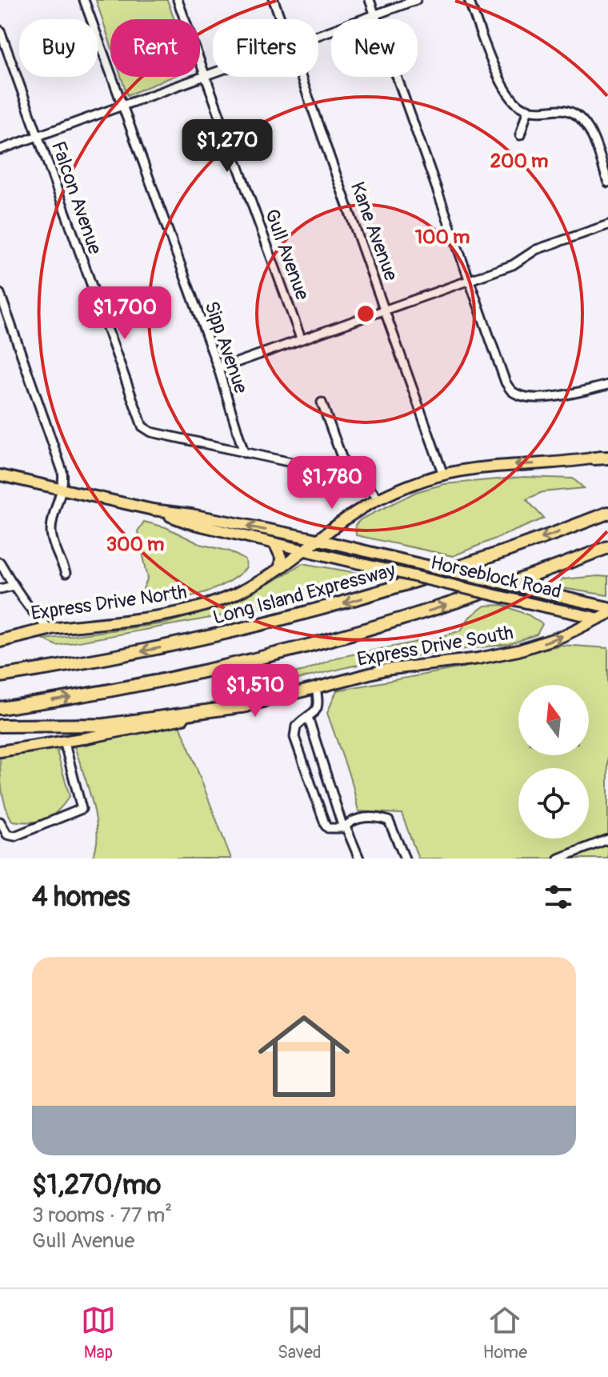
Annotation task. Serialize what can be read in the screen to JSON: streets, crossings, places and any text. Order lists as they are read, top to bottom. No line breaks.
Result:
{"streets":{"highway":["Long Island Expressway"],"main road":["Horseblock Road","Express Drive North","Express Drive South"],"street":["Falcon Avenue","Kane Avenue","Gull Avenue","Sipp Avenue"]},"crossings":[["Falcon Avenue","Sipp Avenue"],["Falcon Avenue","Express Drive North"],["Kane Avenue","Express Drive North"],["Horseblock Road","Express Drive North"],["Horseblock Road","Express Drive South"]],"one_way":["Express Drive South"],"north":"top","page":{"chip":["Buy","Rent","Filters","New"],"price":["$1,270","$1,700","$1,780","$1,510"],"heading":"4 homes","list":[{"name":"$1,270/mo","note":"3 rooms · 77 m² · Gull Avenue"}],"tabs":["Map","Saved","Home"]},"rings":["200 m","100 m","300 m"]}
